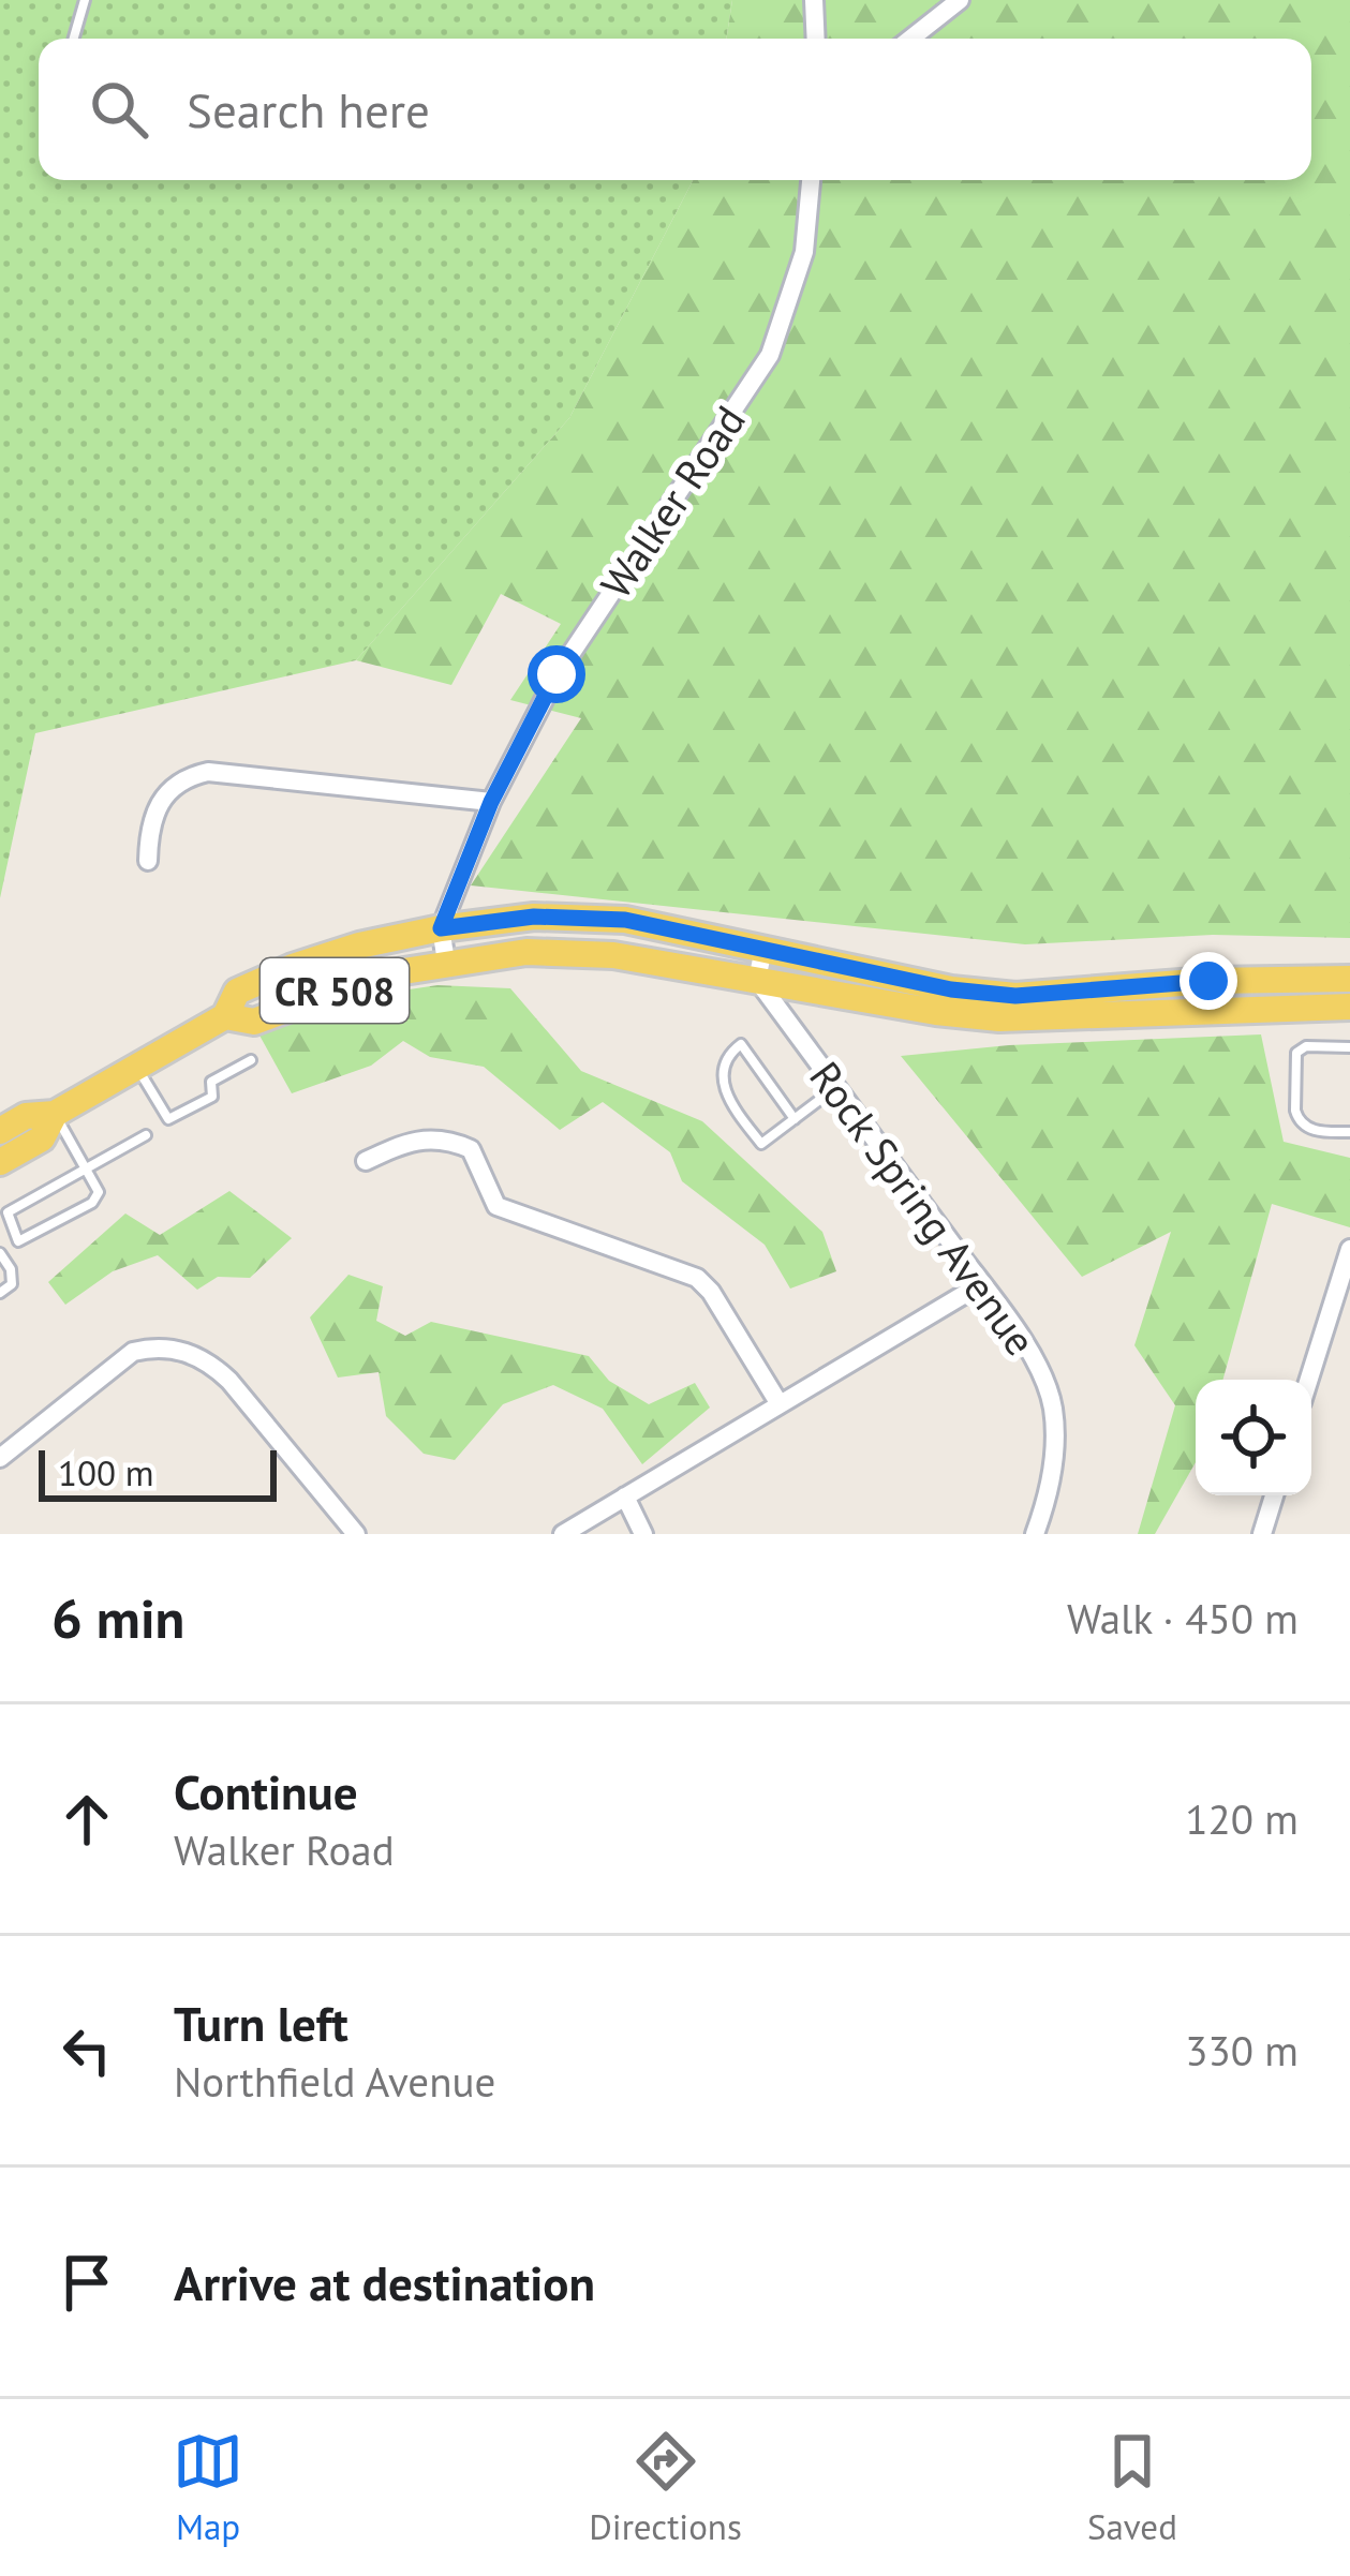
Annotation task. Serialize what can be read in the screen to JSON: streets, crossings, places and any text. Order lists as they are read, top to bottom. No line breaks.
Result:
{"streets":{"main road":["CR 508"],"street":["Walker Road","Rock Spring Avenue"]},"crossings":[["Walker Road","CR 508"],["CR 508","Rock Spring Avenue"]],"scale_bar":"100 m","page":{"search":"Search here","scale":"100 m","heading":["6 min","Walk · 450 m"],"list":[["Continue","Walker Road","120 m"],["Turn left","Northfield Avenue","330 m"],"Arrive at destination"],"nav":["Map","Directions","Saved"]}}
